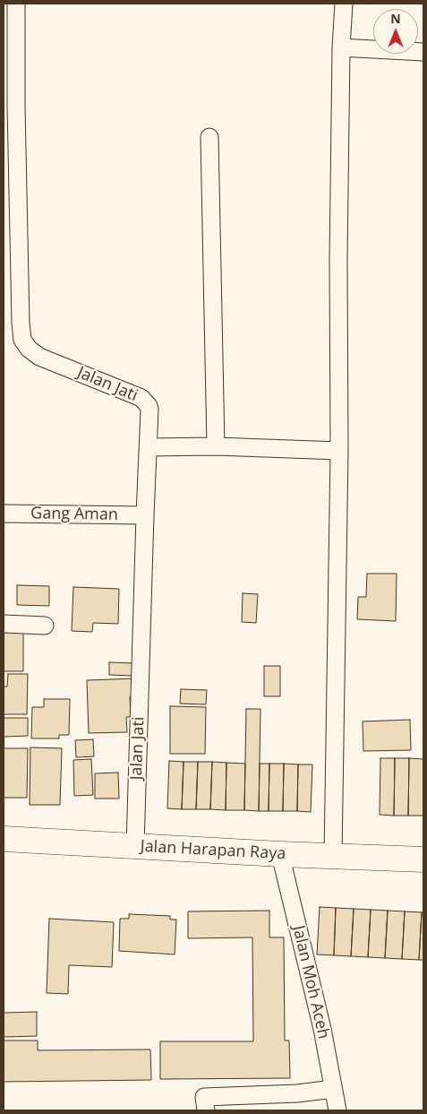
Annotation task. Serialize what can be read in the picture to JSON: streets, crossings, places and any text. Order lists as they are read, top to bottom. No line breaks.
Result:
{"streets":{"main road":["Jalan Harapan Raya"],"street":["Jalan Jati","Gang Aman","Jalan Moh Aceh"]},"crossings":[["Jalan Jati","Gang Aman"],["Jalan Jati","Jalan Harapan Raya"],["Jalan Harapan Raya","Jalan Moh Aceh"]],"north":"top"}
